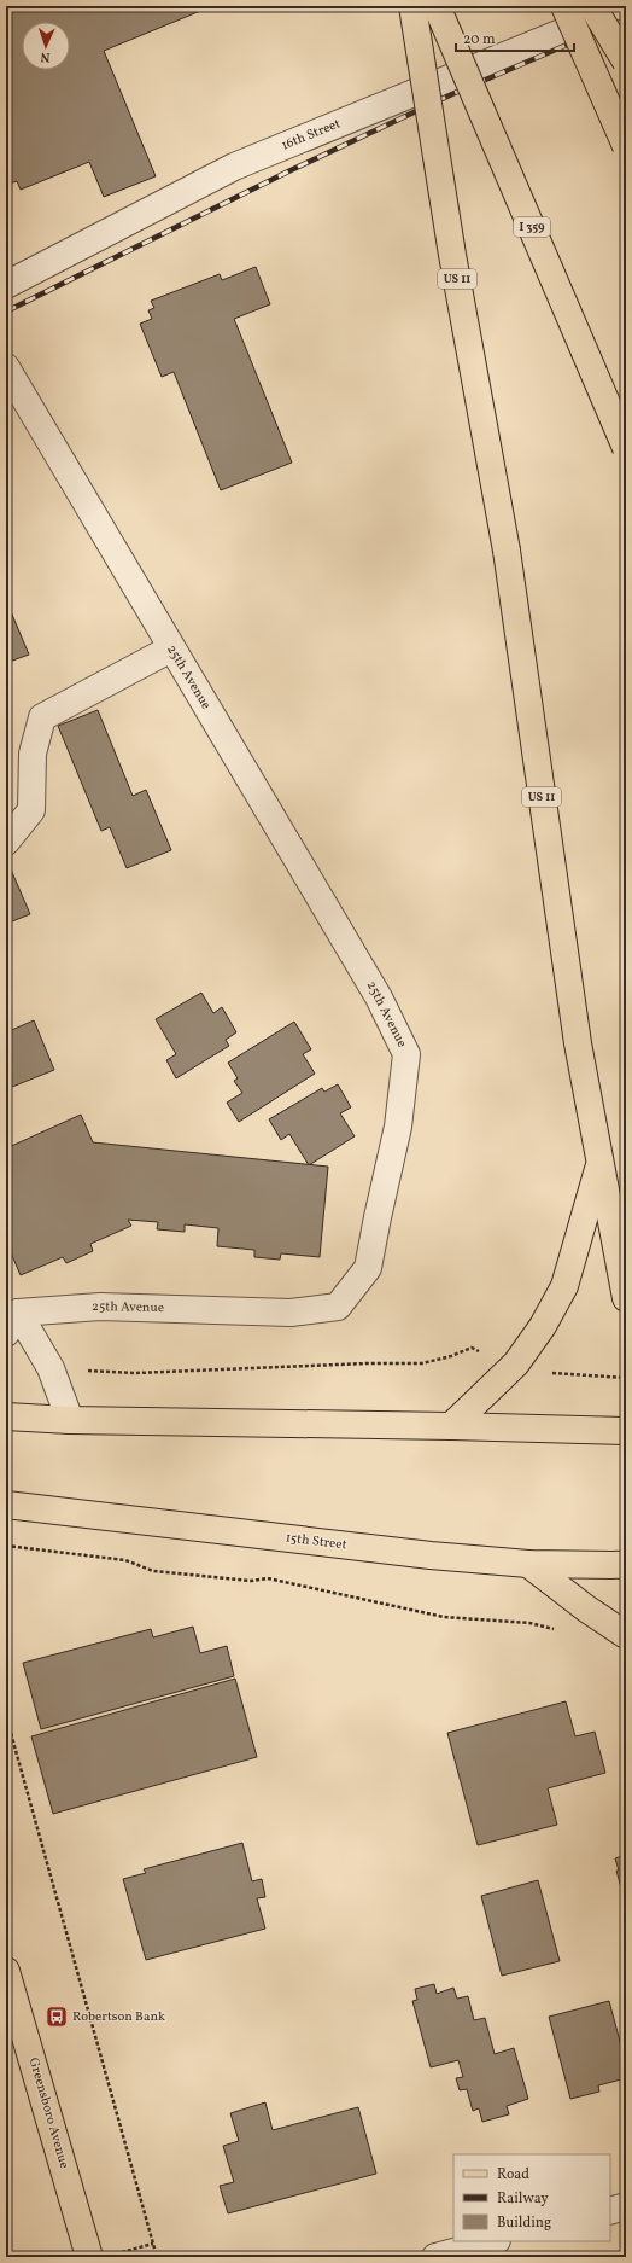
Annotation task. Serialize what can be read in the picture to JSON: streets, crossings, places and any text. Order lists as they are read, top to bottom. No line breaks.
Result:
{"streets":{"main road":["I 359","US 11","15th Street","Greensboro Avenue"],"street":["16th Street","25th Avenue"]},"places":{"bus stop":["Robertson Bank"]},"legend":["Road","Railway","Building"],"scale_bar":"20 m","north":"bottom"}
